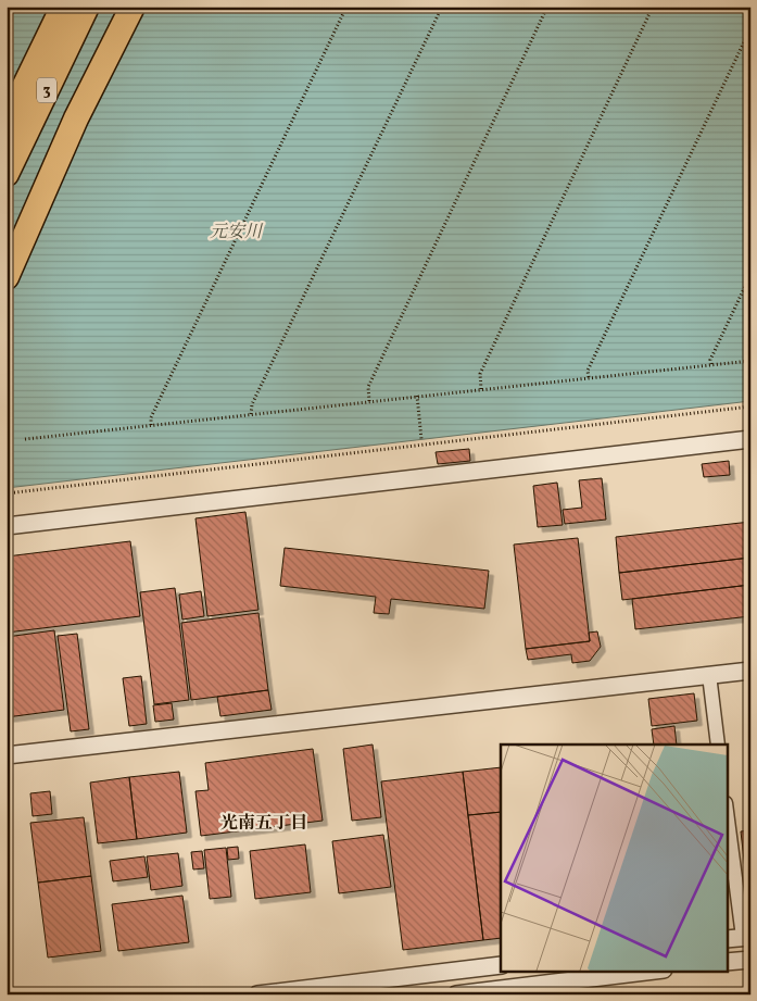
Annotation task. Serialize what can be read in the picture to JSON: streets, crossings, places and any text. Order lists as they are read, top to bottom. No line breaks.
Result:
{"streets":{"highway":["3"]},"districts":["光南五丁目"],"water":["元安川"]}
